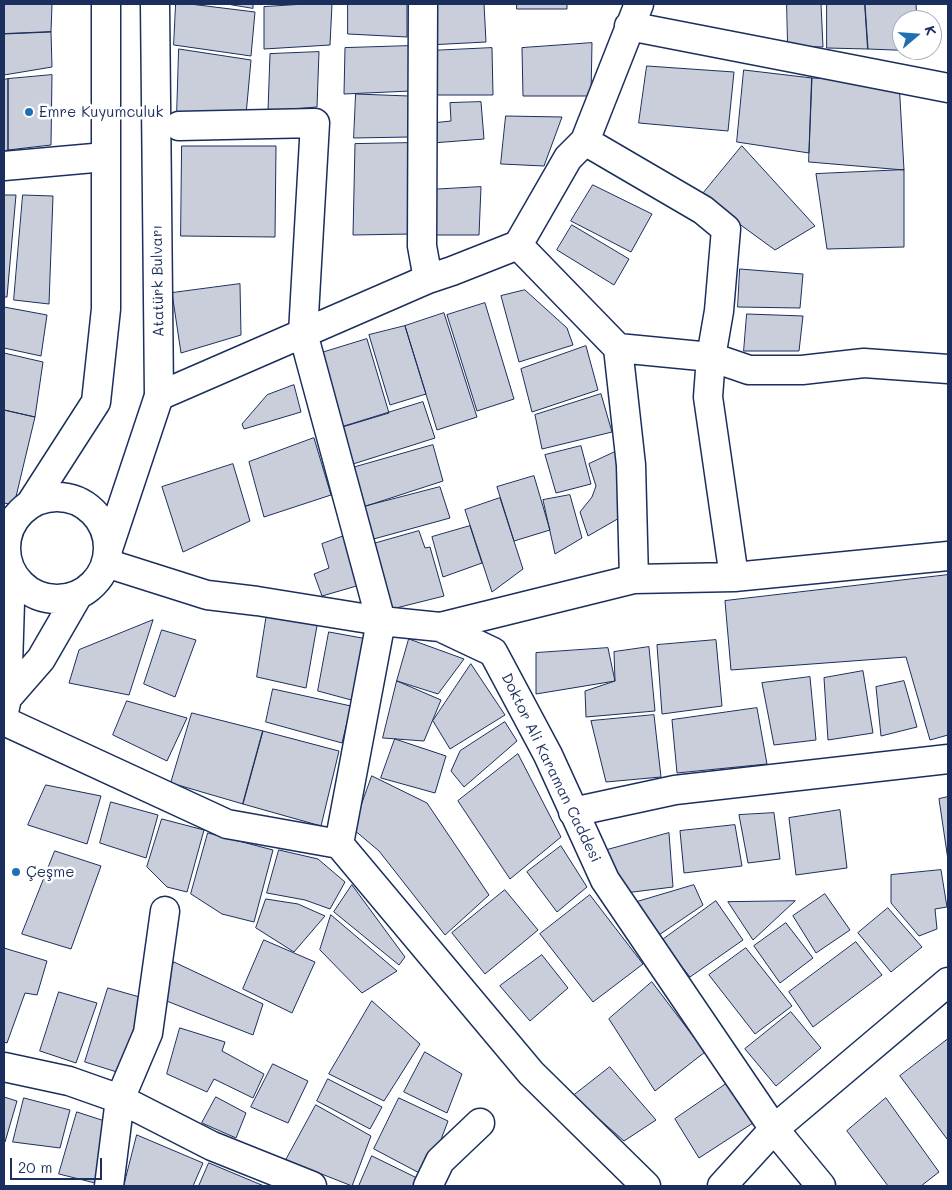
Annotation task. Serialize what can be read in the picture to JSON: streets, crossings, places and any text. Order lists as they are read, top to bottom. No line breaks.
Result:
{"streets":{"street":["Atatürk Bulvarı","Doktor Ali Karaman Caddesi"]},"crossings":[["Atatürk Bulvarı","Doktor Ali Karaman Caddesi"]],"places":["Emre Kuyumculuk","Çeşme"],"scale_bar":"20 m","north":"right"}
